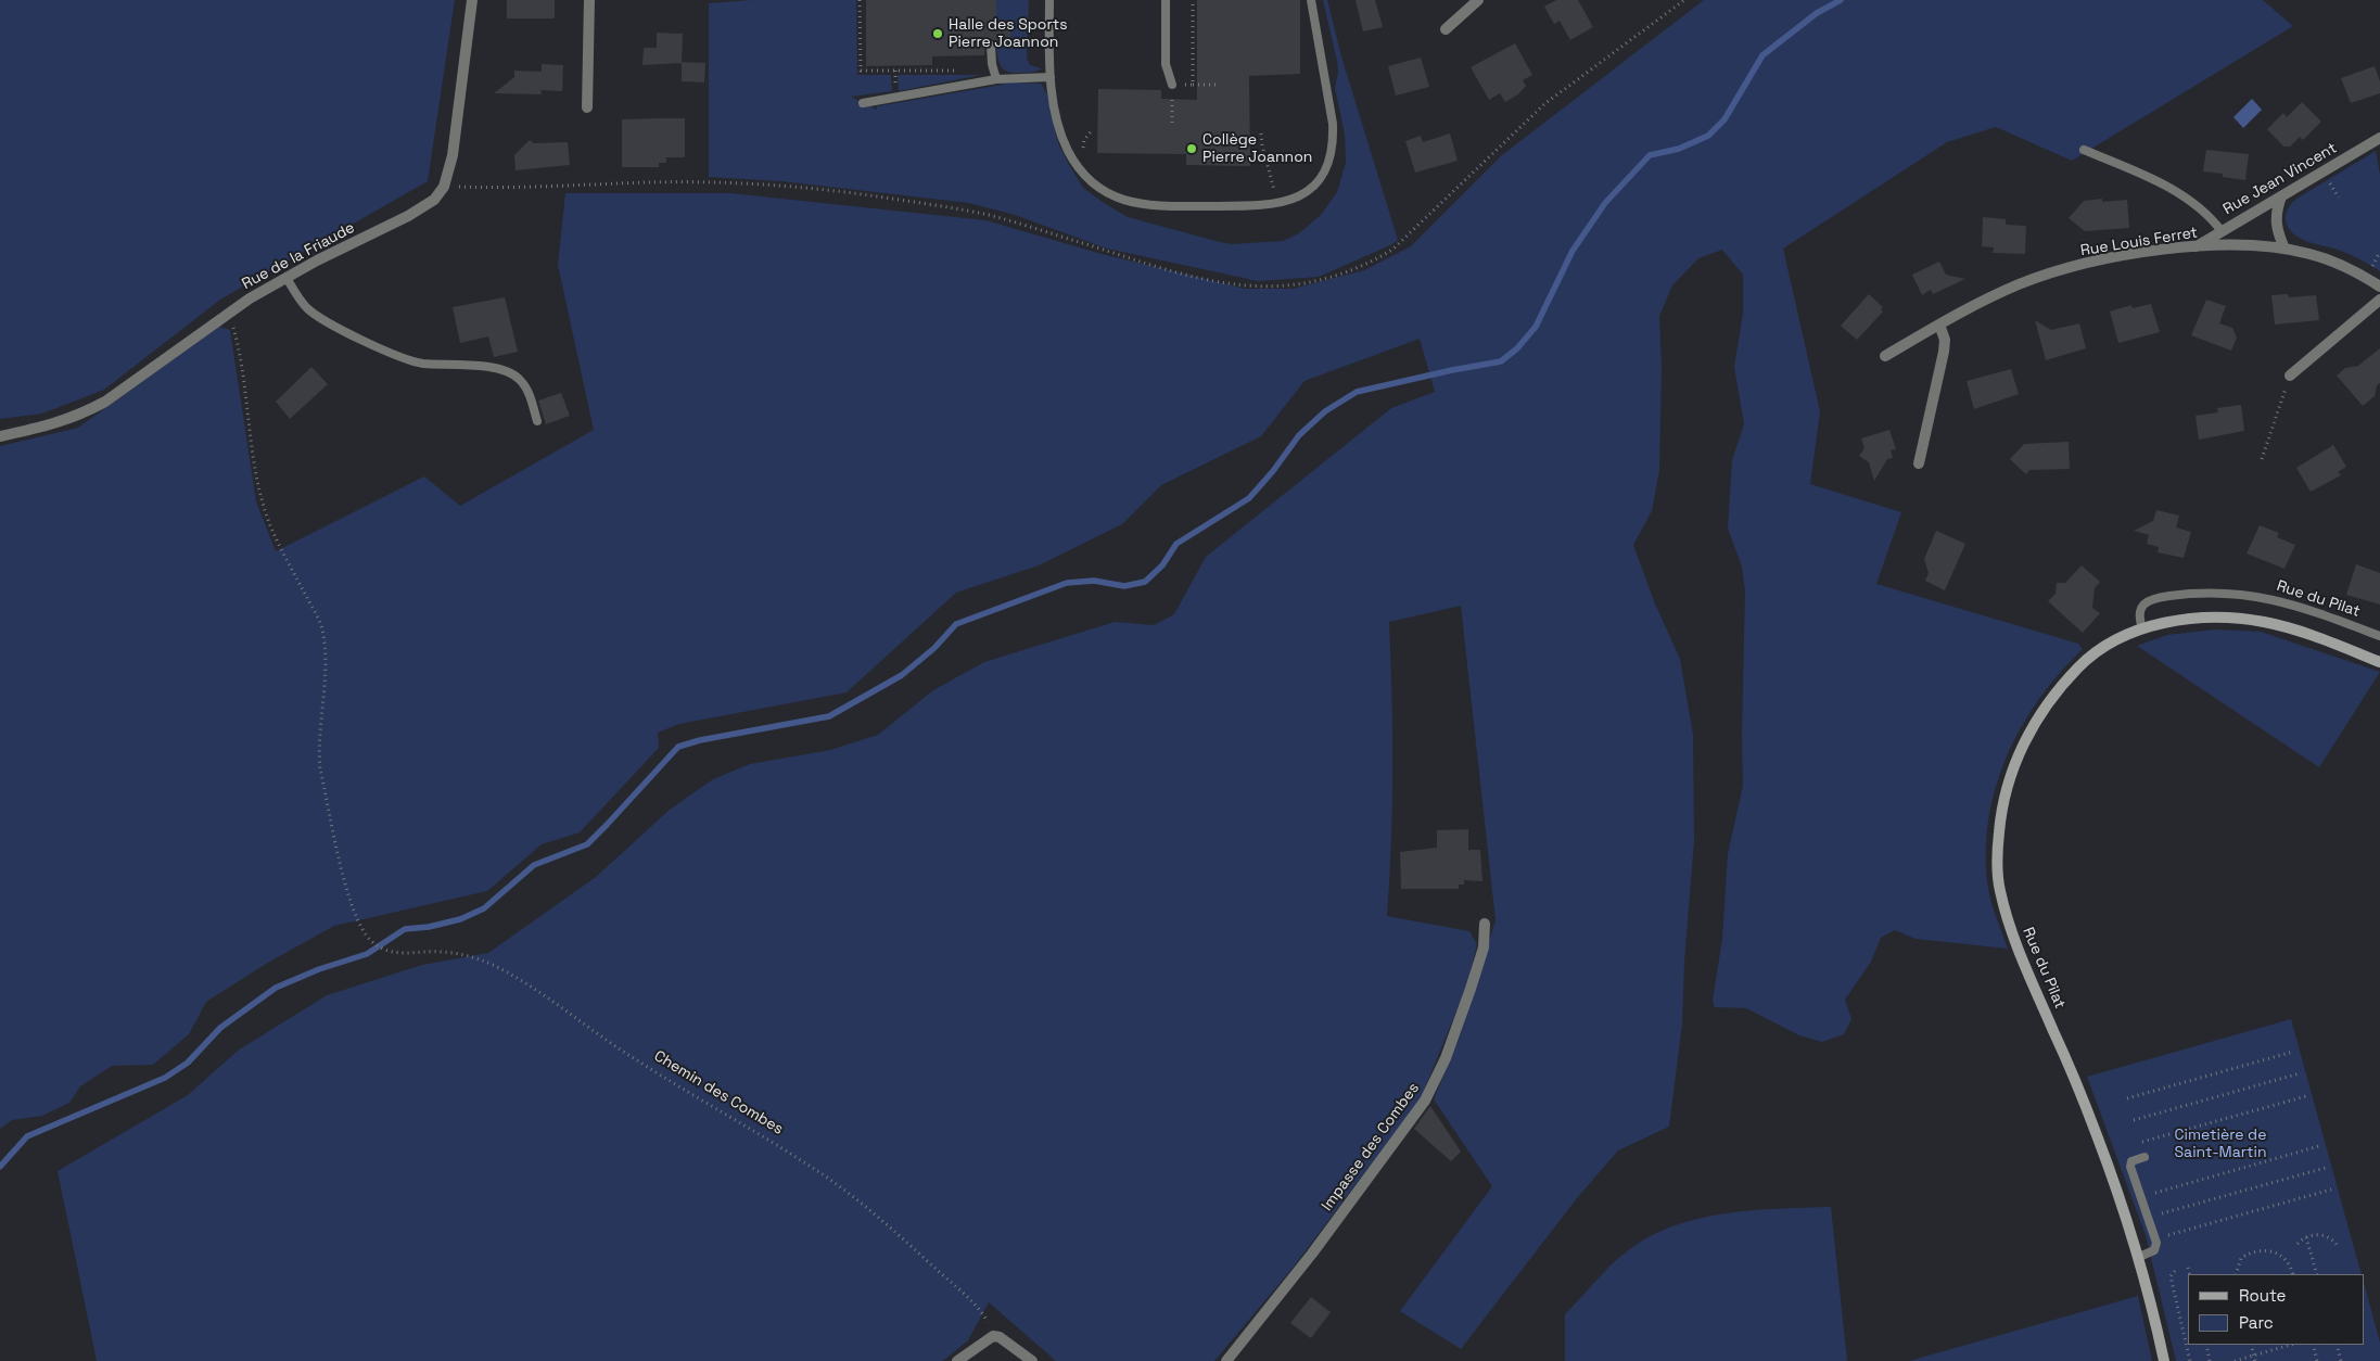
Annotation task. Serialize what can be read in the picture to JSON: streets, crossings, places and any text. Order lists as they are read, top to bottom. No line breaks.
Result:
{"streets":{"main road":["Rue du Pilat"],"street":["Rue Jean Vincent","Rue Louis Ferret","Rue de la Friaude","Impasse des Combes"],"path":["Chemin des Combes"]},"crossings":[["Rue Jean Vincent","Rue Louis Ferret"],["Rue de la Friaude","Chemin des Combes"]],"parks":["Cimetière de Saint-Martin"],"places":["Halle des Sports Pierre Joannon","Collège Pierre Joannon"],"legend":["Route","Parc"]}
